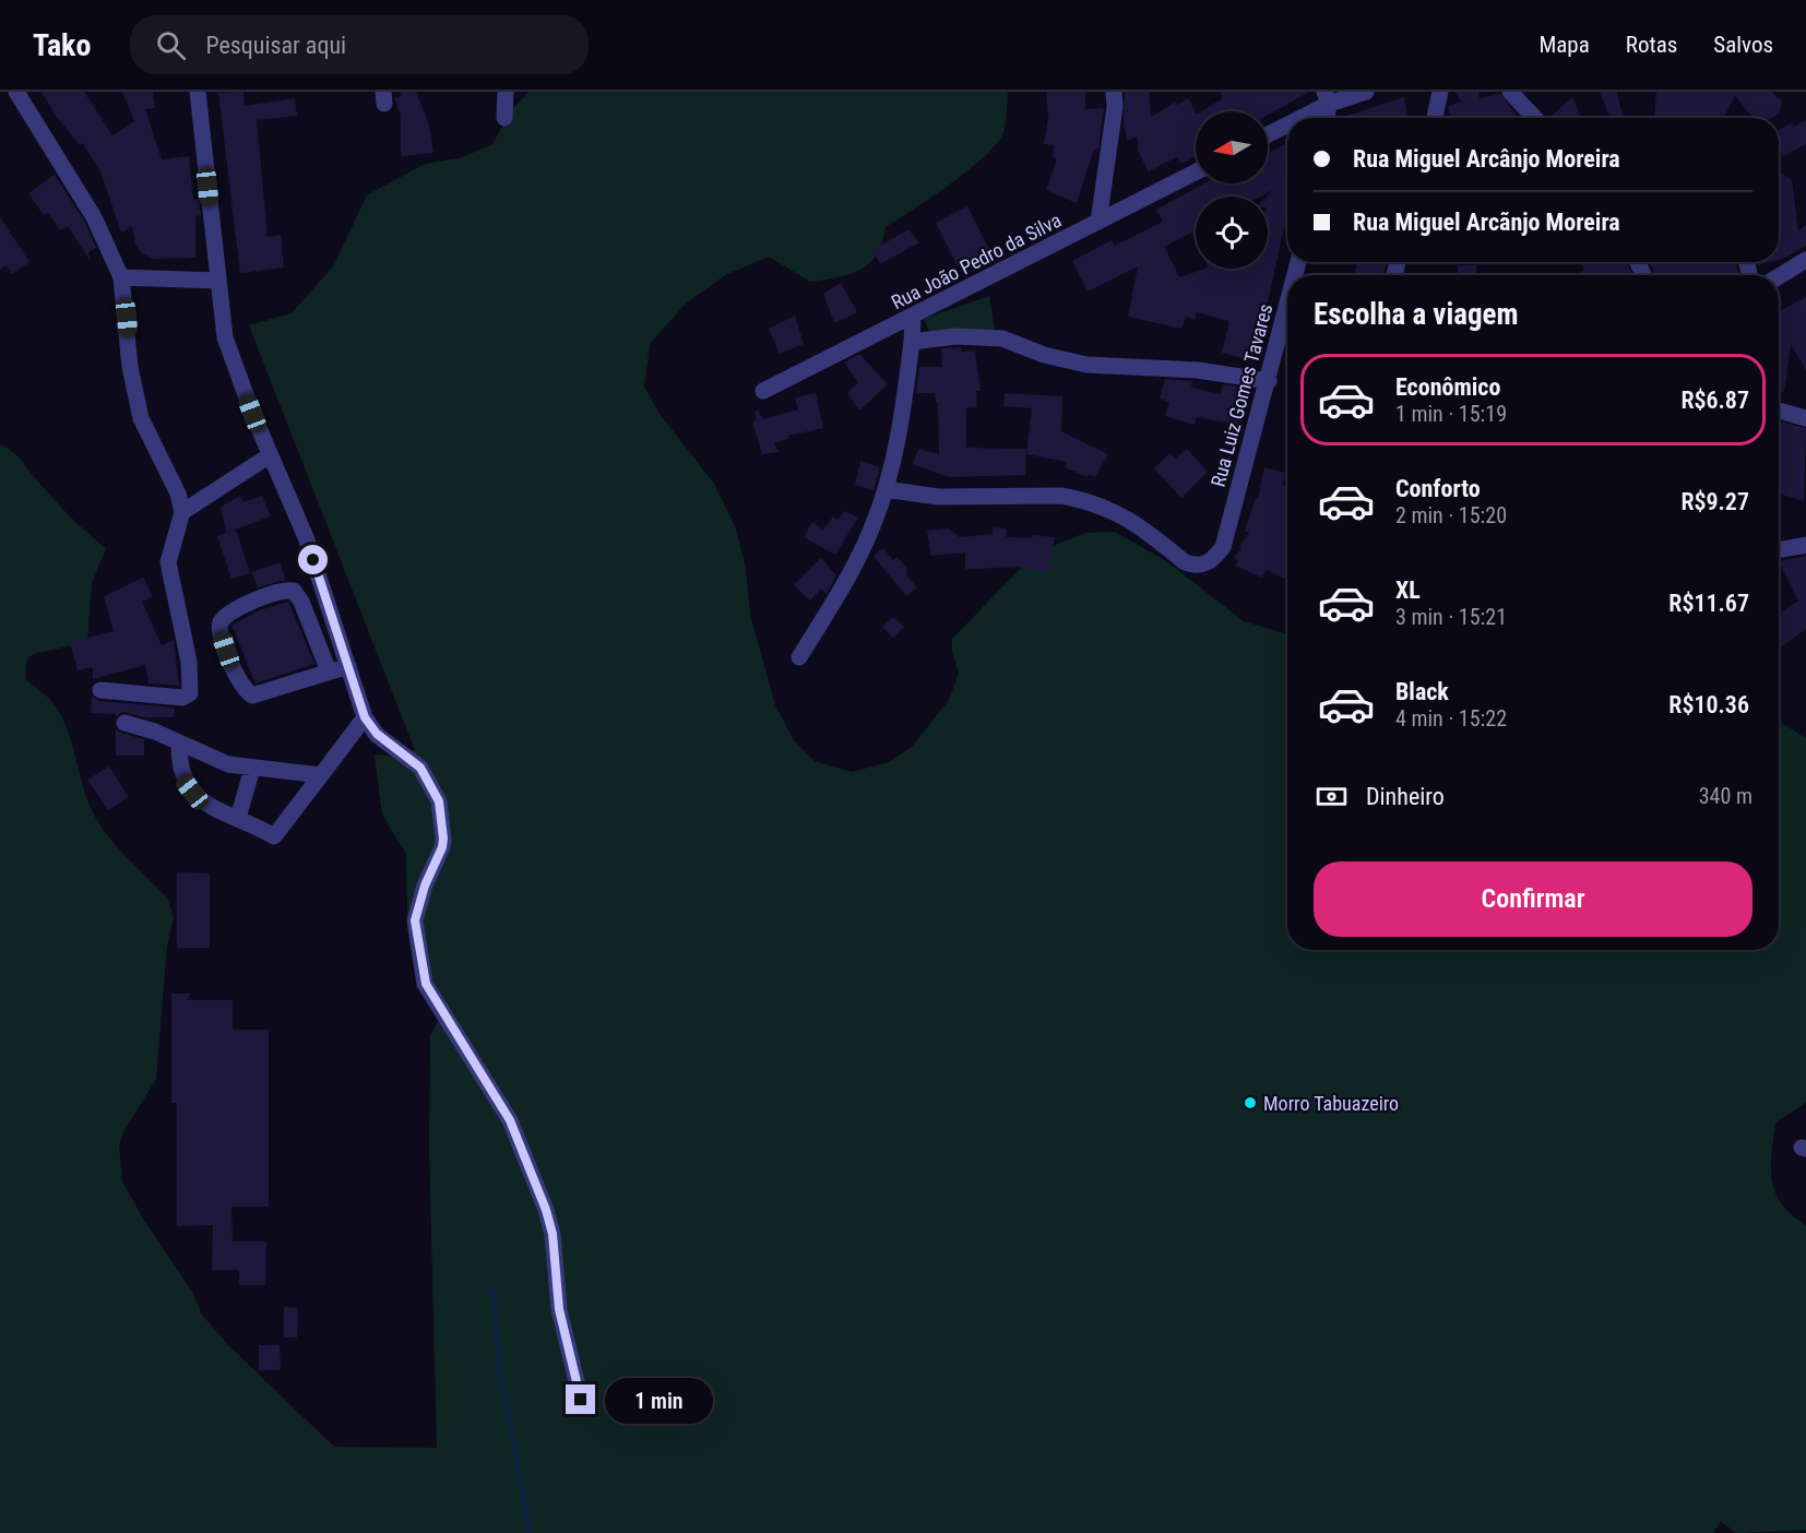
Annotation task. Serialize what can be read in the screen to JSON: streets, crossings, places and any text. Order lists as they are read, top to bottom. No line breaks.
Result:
{"streets":{"street":["Rua João Pedro da Silva","Rua Luiz Gomes Tavares"]},"places":["Morro Tabuazeiro"],"north":"left","page":{"header":"Tako","search":"Pesquisar aqui","nav":["Mapa","Rotas","Salvos"],"banner":["Rua Miguel Arcânjo Moreira","Rua Miguel Arcãnjo Moreira"],"heading":"Escolha a viagem","list":[{"name":"Econômico","note":"1 min · 15:19","value":"R$6.87"},{"name":"Conforto","note":"2 min · 15:20","value":"R$9.27"},{"name":"XL","note":"3 min · 15:21","value":"R$11.67"},{"name":"Black","note":"4 min · 15:22","value":"R$10.36"}],"pay":["Dinheiro","340 m"],"buttons":"Confirmar","bubble":"1 min"}}
